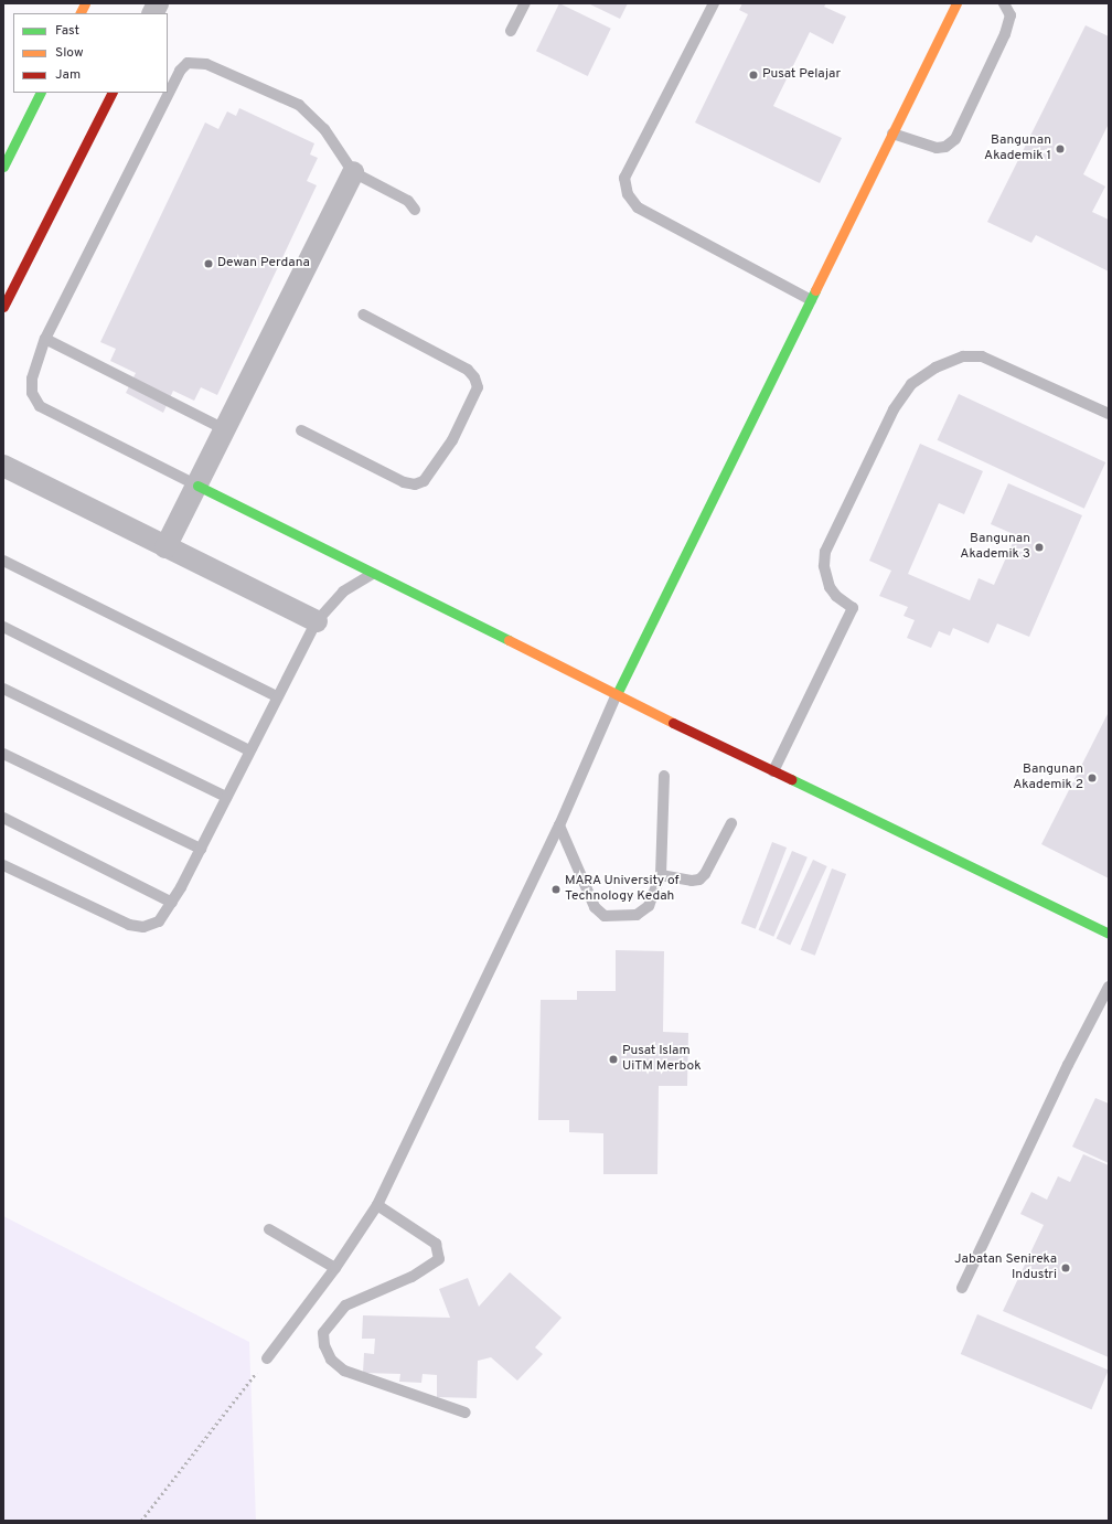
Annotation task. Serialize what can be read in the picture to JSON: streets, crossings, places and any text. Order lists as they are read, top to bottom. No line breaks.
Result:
{"places":["Pusat Pelajar","Bangunan Akademik 1","Dewan Perdana","Bangunan Akademik 3","Bangunan Akademik 2","MARA University of Technology Kedah","Pusat Islam UiTM Merbok","Jabatan Senireka Industri"],"legend":["Fast","Slow","Jam"]}
